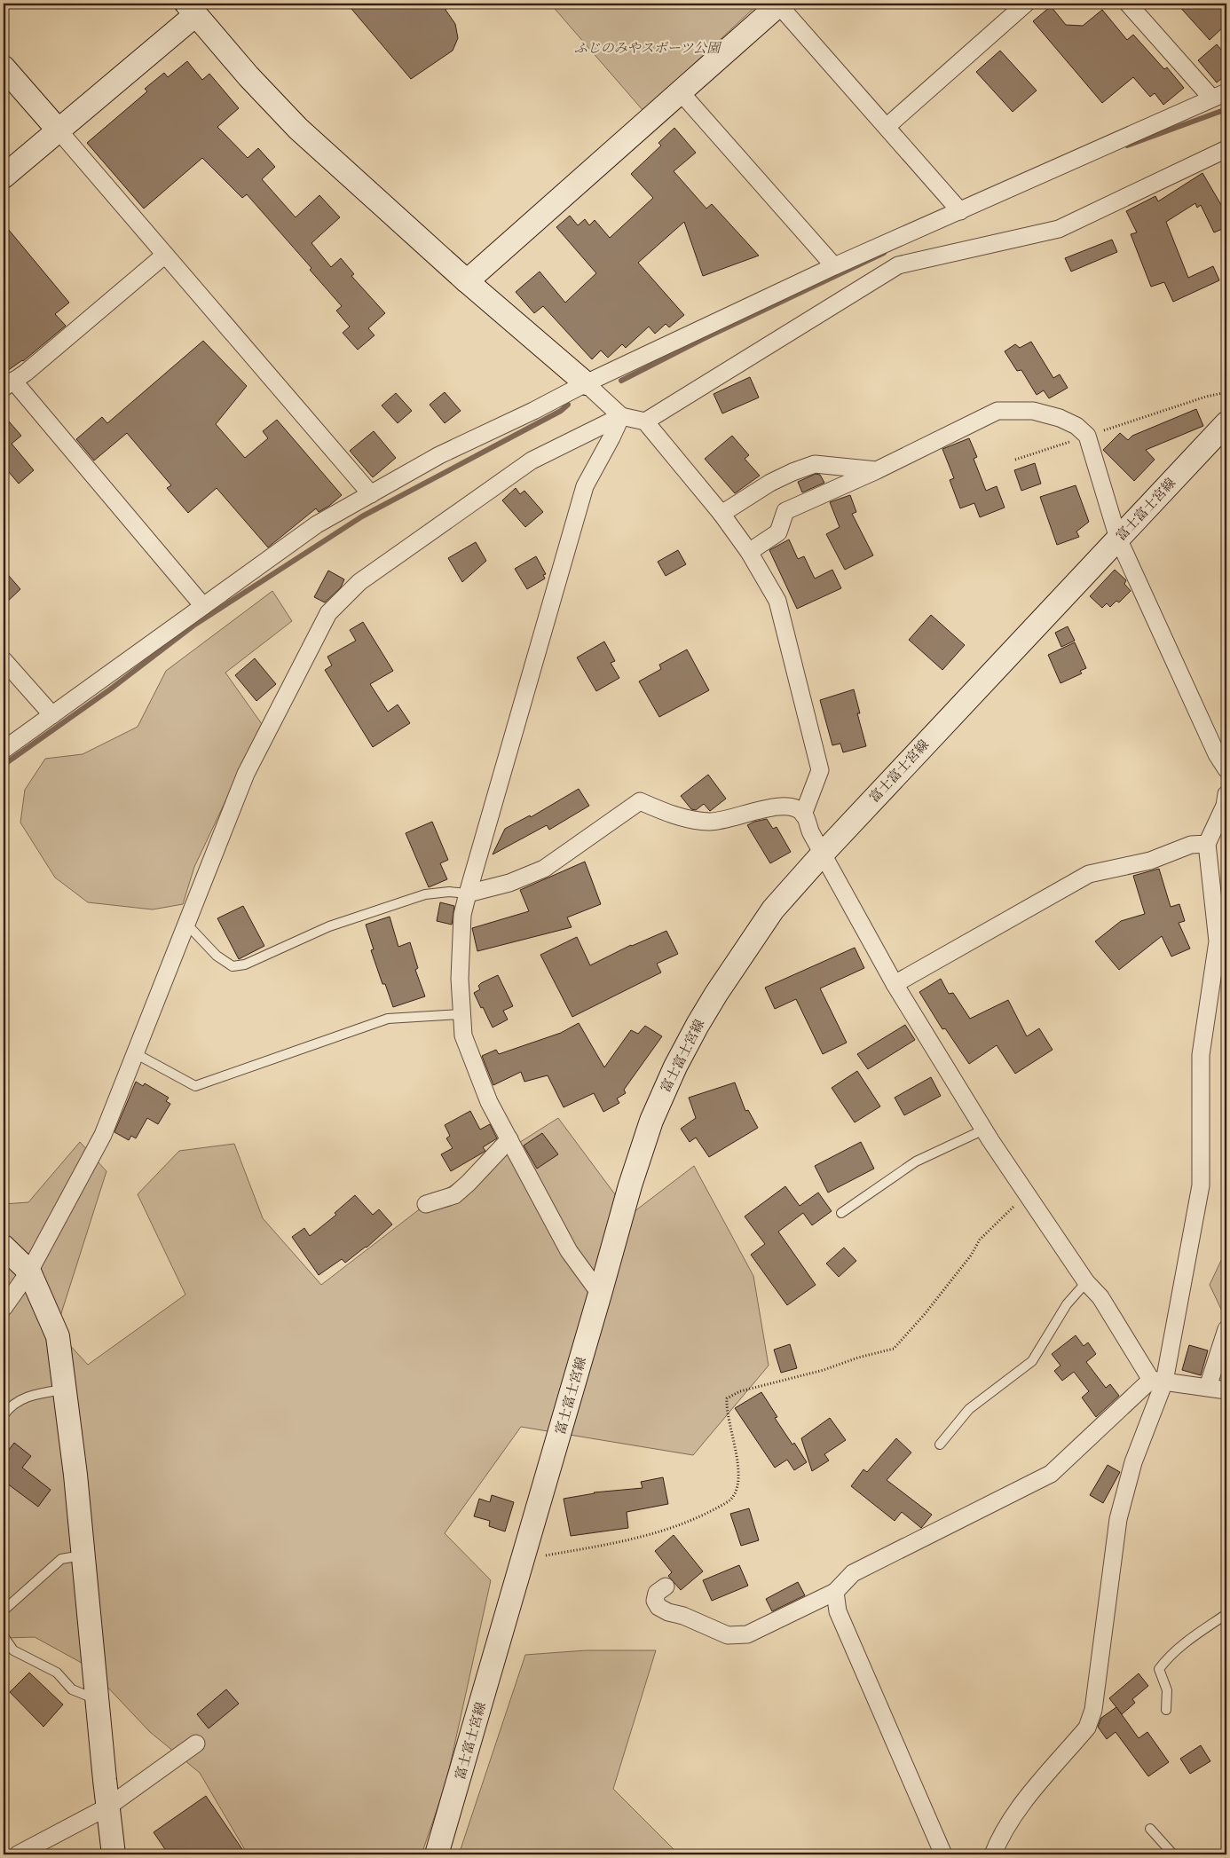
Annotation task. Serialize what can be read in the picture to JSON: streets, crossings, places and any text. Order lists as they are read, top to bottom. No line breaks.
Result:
{"streets":{"street":["富士富士宮線"]},"parks":["ふじのみやスポーツ公園"]}
